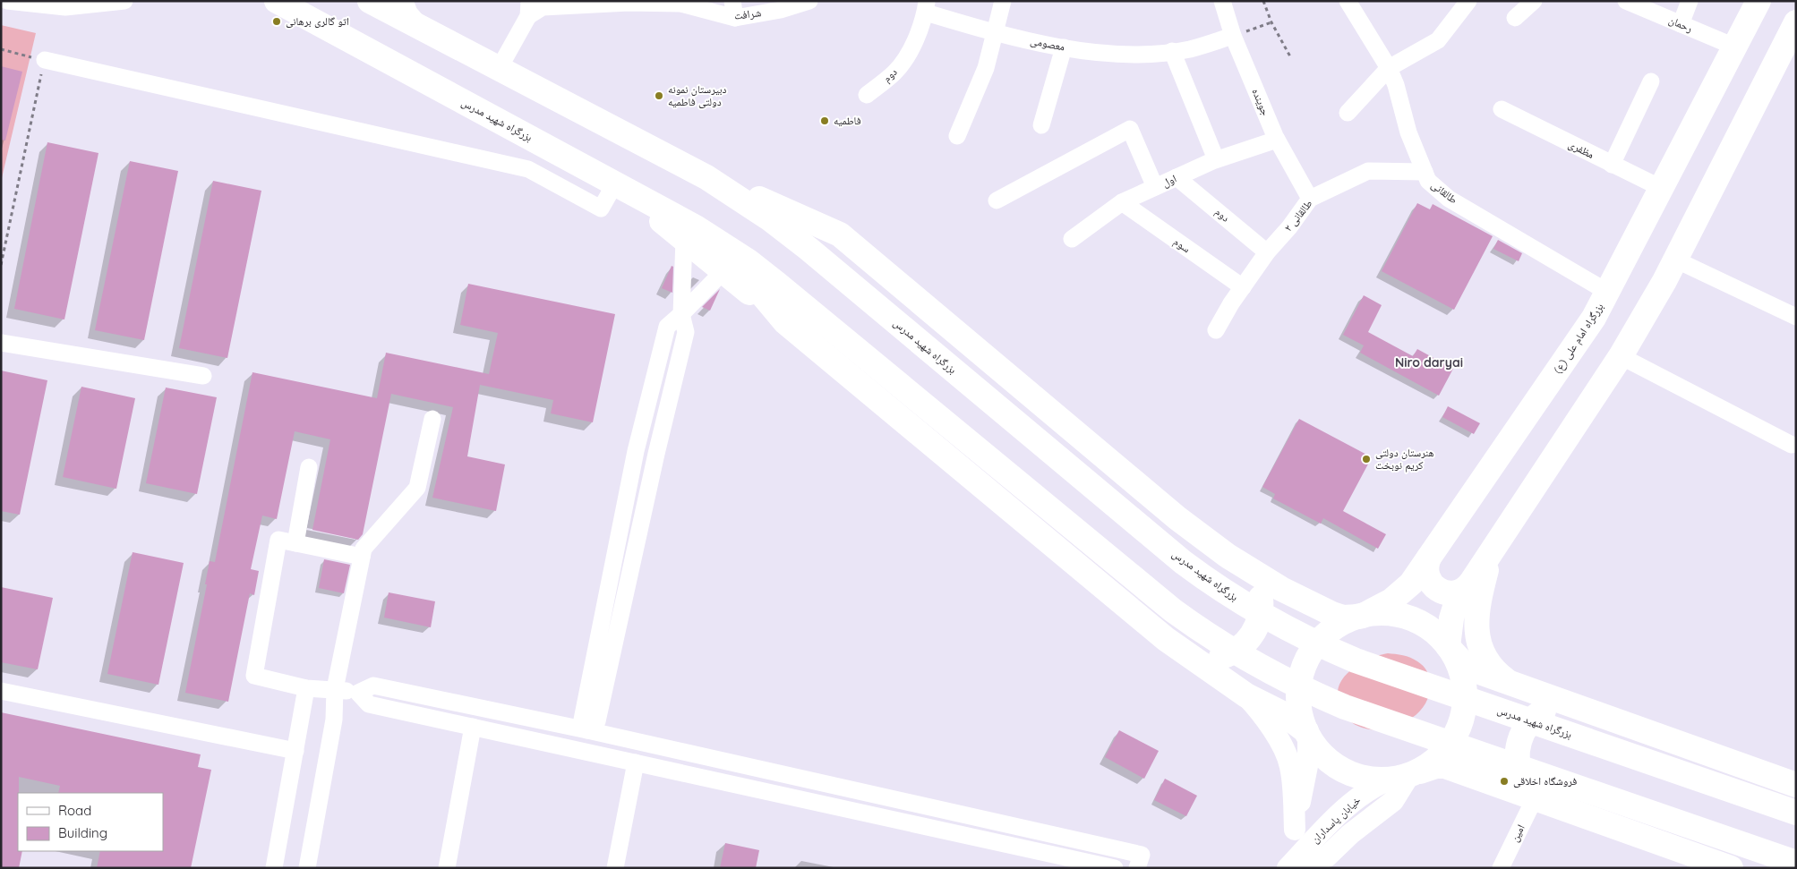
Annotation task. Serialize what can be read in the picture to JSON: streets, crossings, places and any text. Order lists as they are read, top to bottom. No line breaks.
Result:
{"streets":{"highway":["بزرگراه شهید مدرس","بزرگراه امام علی (ع)"],"main road":["خیابان پاسداران"],"street":["شرافت","رحمان","معصومی","دوم","جوینده","مظفری","اول","طالقانی","طالقانی ۲","سوم","امین"]},"crossings":[["شرافت","بزرگراه شهید مدرس"],["رحمان","بزرگراه امام علی (ع)"],["معصومی","دوم"],["معصومی","جوینده"],["دوم","اول"],["دوم","طالقانی ۲"],["جوینده","اول"],["جوینده","طالقانی ۲"],["بزرگراه شهید مدرس","بزرگراه امام علی (ع)"],["بزرگراه شهید مدرس","خیابان پاسداران"],["مظفری","بزرگراه امام علی (ع)"],["اول","سوم"],["طالقانی","طالقانی ۲"],["طالقانی","بزرگراه امام علی (ع)"],["طالقانی ۲","سوم"]],"districts":["Niro daryai"],"places":["اتو گالری برهانی","دبیرستان نمونه دولتی فاطمیه","فاطمیه","هنرستان دولتی کریم نوبخت","فروشگاه اخلاقی"],"legend":["Road","Building"]}
